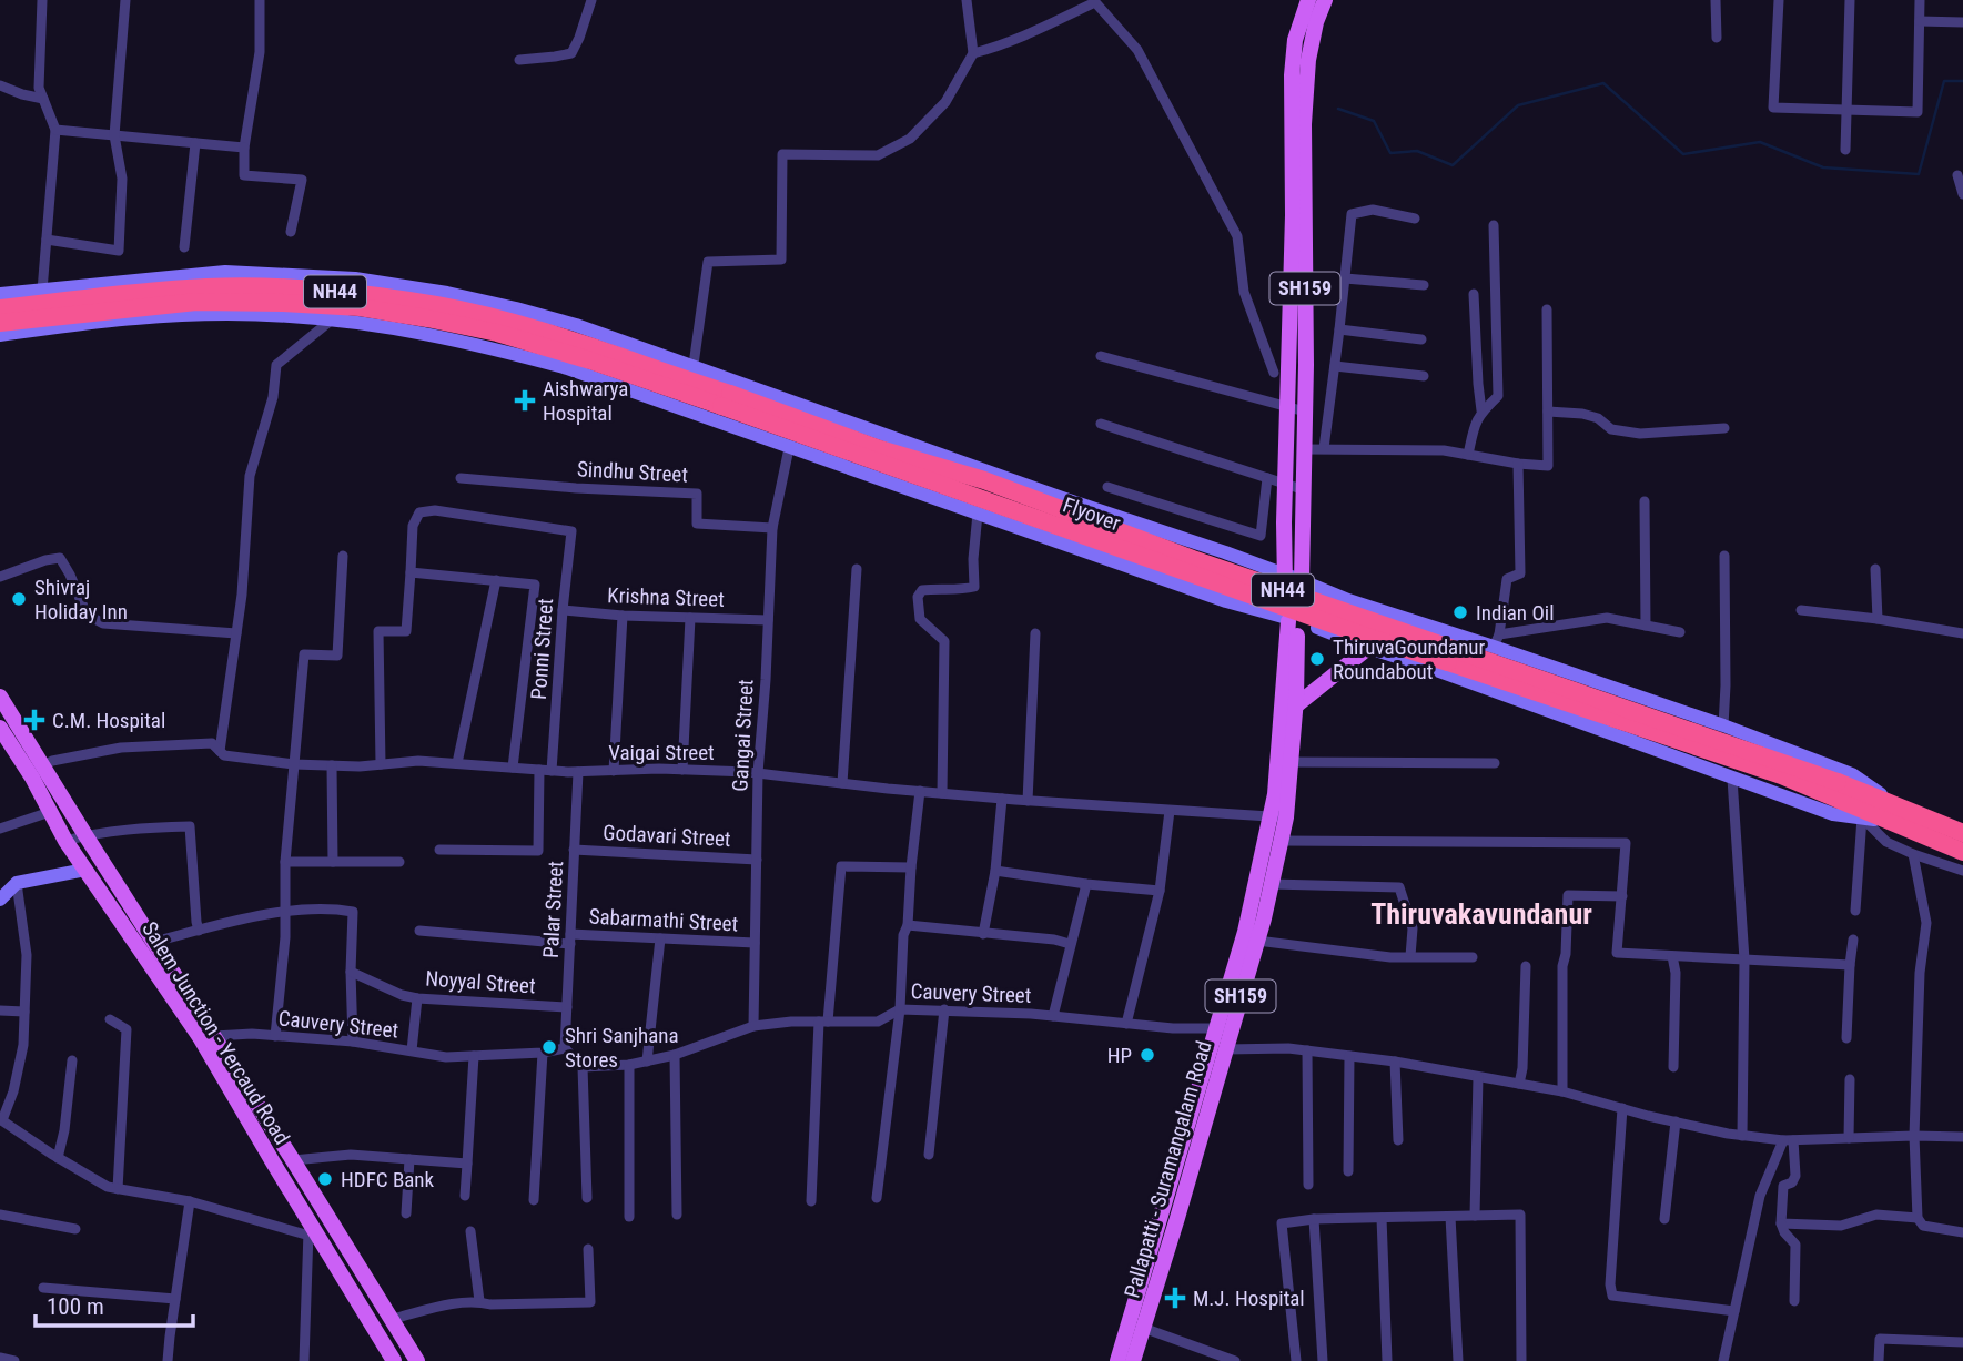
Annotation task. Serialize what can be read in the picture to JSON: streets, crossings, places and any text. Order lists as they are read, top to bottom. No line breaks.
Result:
{"streets":{"highway":["NH44","Flyover"],"main road":["SH159","Salem Junction - Yercaud Road","Pallapatti - Suramangalam Road"],"street":["Sindhu Street","Krishna Street","Ponni Street","Gangai Street","Vaigai Street","Godavari Street","Palar Street","Sabarmathi Street","Noyyal Street","Cauvery Street"]},"crossings":[["SH159","Pallapatti - Suramangalam Road"],["NH44","Flyover"],["Sindhu Street","Gangai Street"],["Krishna Street","Ponni Street"],["Krishna Street","Gangai Street"],["Ponni Street","Vaigai Street"],["Gangai Street","Vaigai Street"],["Gangai Street","Godavari Street"],["Gangai Street","Sabarmathi Street"],["Gangai Street","Cauvery Street"],["Vaigai Street","Palar Street"],["Vaigai Street","Pallapatti - Suramangalam Road"],["Godavari Street","Palar Street"],["Palar Street","Sabarmathi Street"],["Palar Street","Noyyal Street"],["Palar Street","Cauvery Street"],["Cauvery Street","Pallapatti - Suramangalam Road"]],"districts":["Thiruvakavundanur"],"places":{"health":["Aishwarya Hospital","C.M. Hospital","M.J. Hospital"],"other":["Shivraj Holiday Inn","Indian Oil","ThiruvaGoundanur Roundabout","Shri Sanjhana Stores","HP","HDFC Bank"]},"scale_bar":"100 m"}
